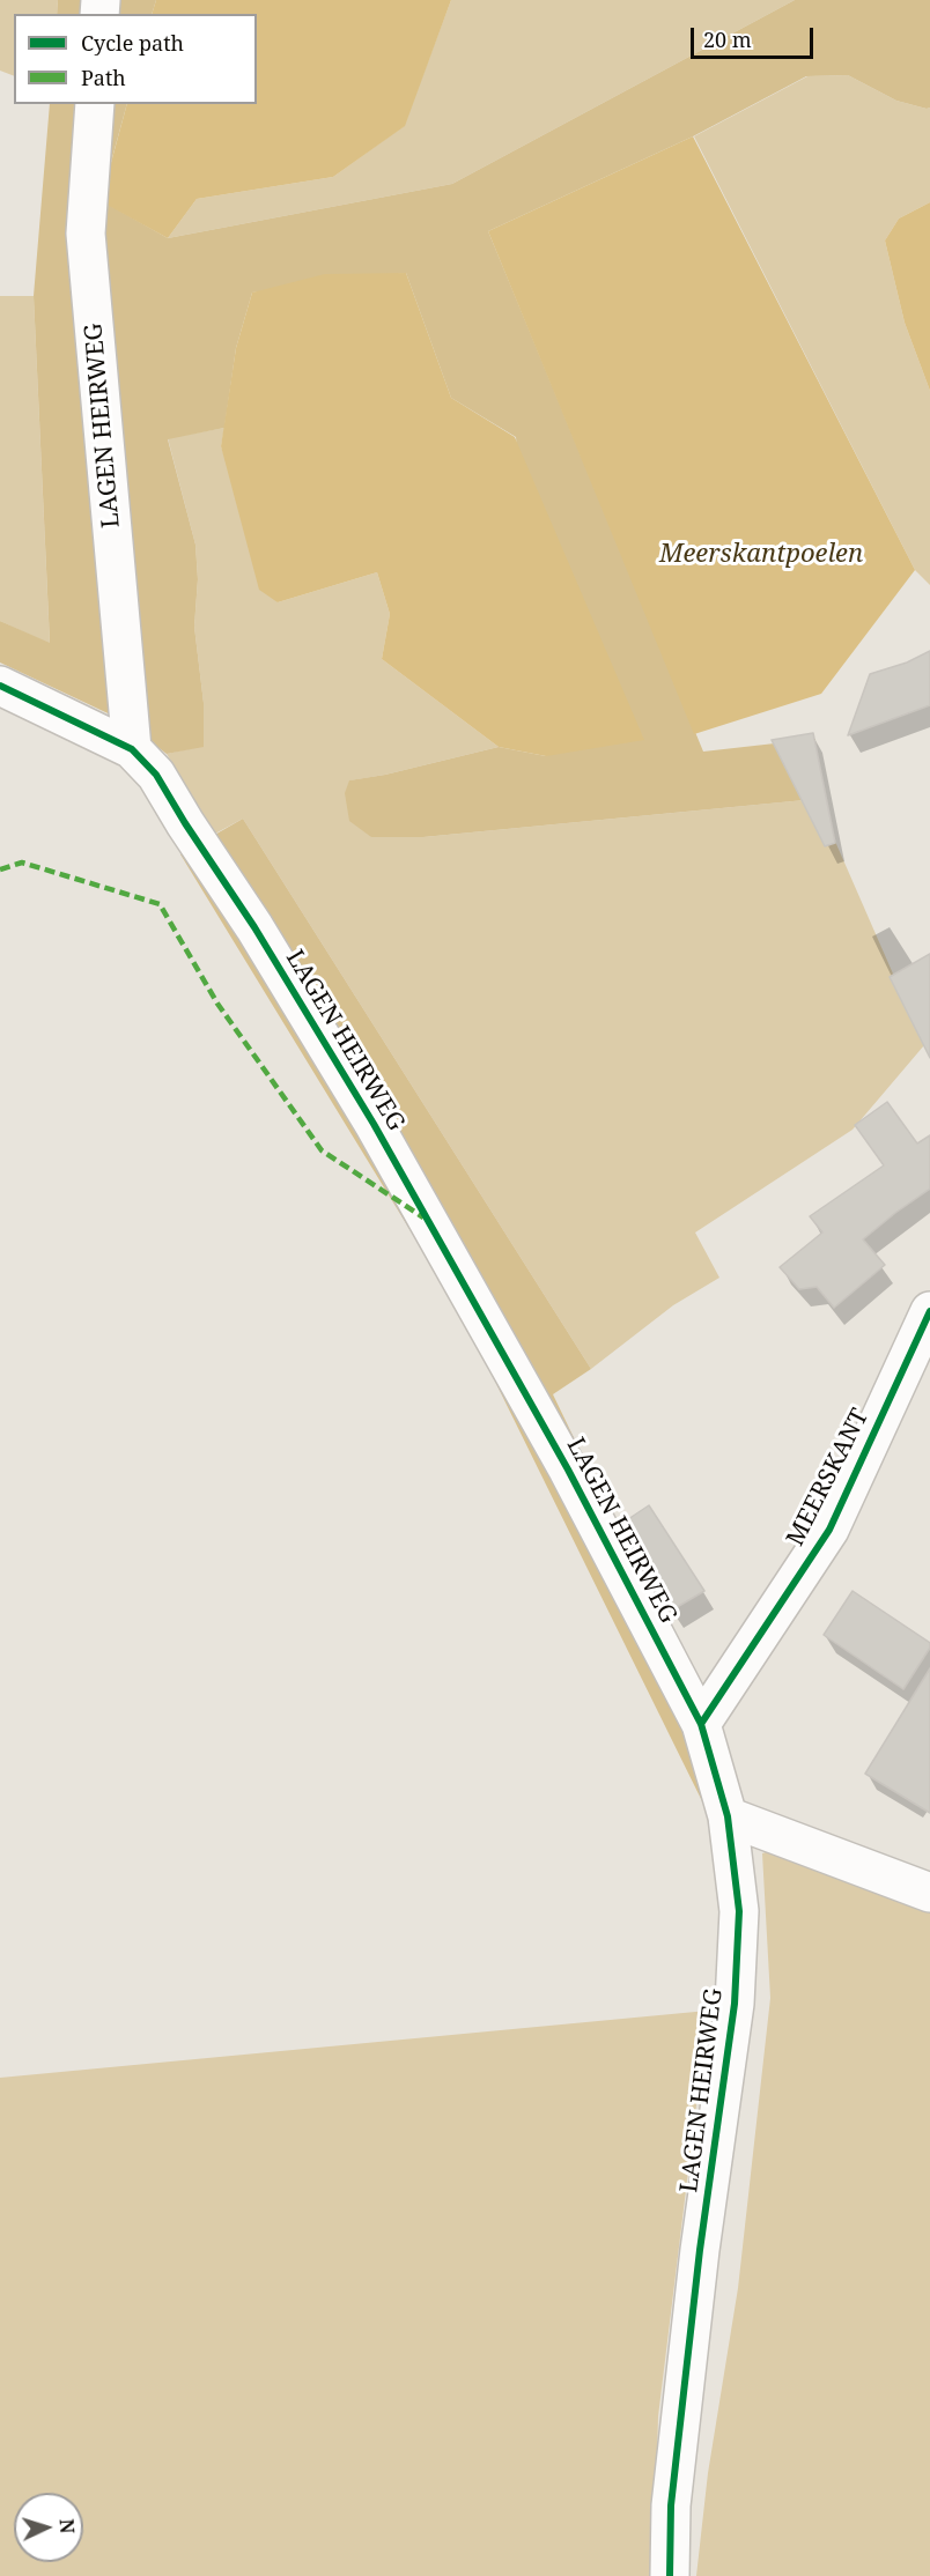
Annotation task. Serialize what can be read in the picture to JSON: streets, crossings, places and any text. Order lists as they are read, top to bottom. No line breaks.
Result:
{"streets":{"street":["LAGEN HEIRWEG","MEERSKANT"]},"crossings":[["LAGEN HEIRWEG","MEERSKANT"]],"water":["Meerskantpoelen"],"legend":["Cycle path","Path"],"scale_bar":"20 m","north":"right"}
